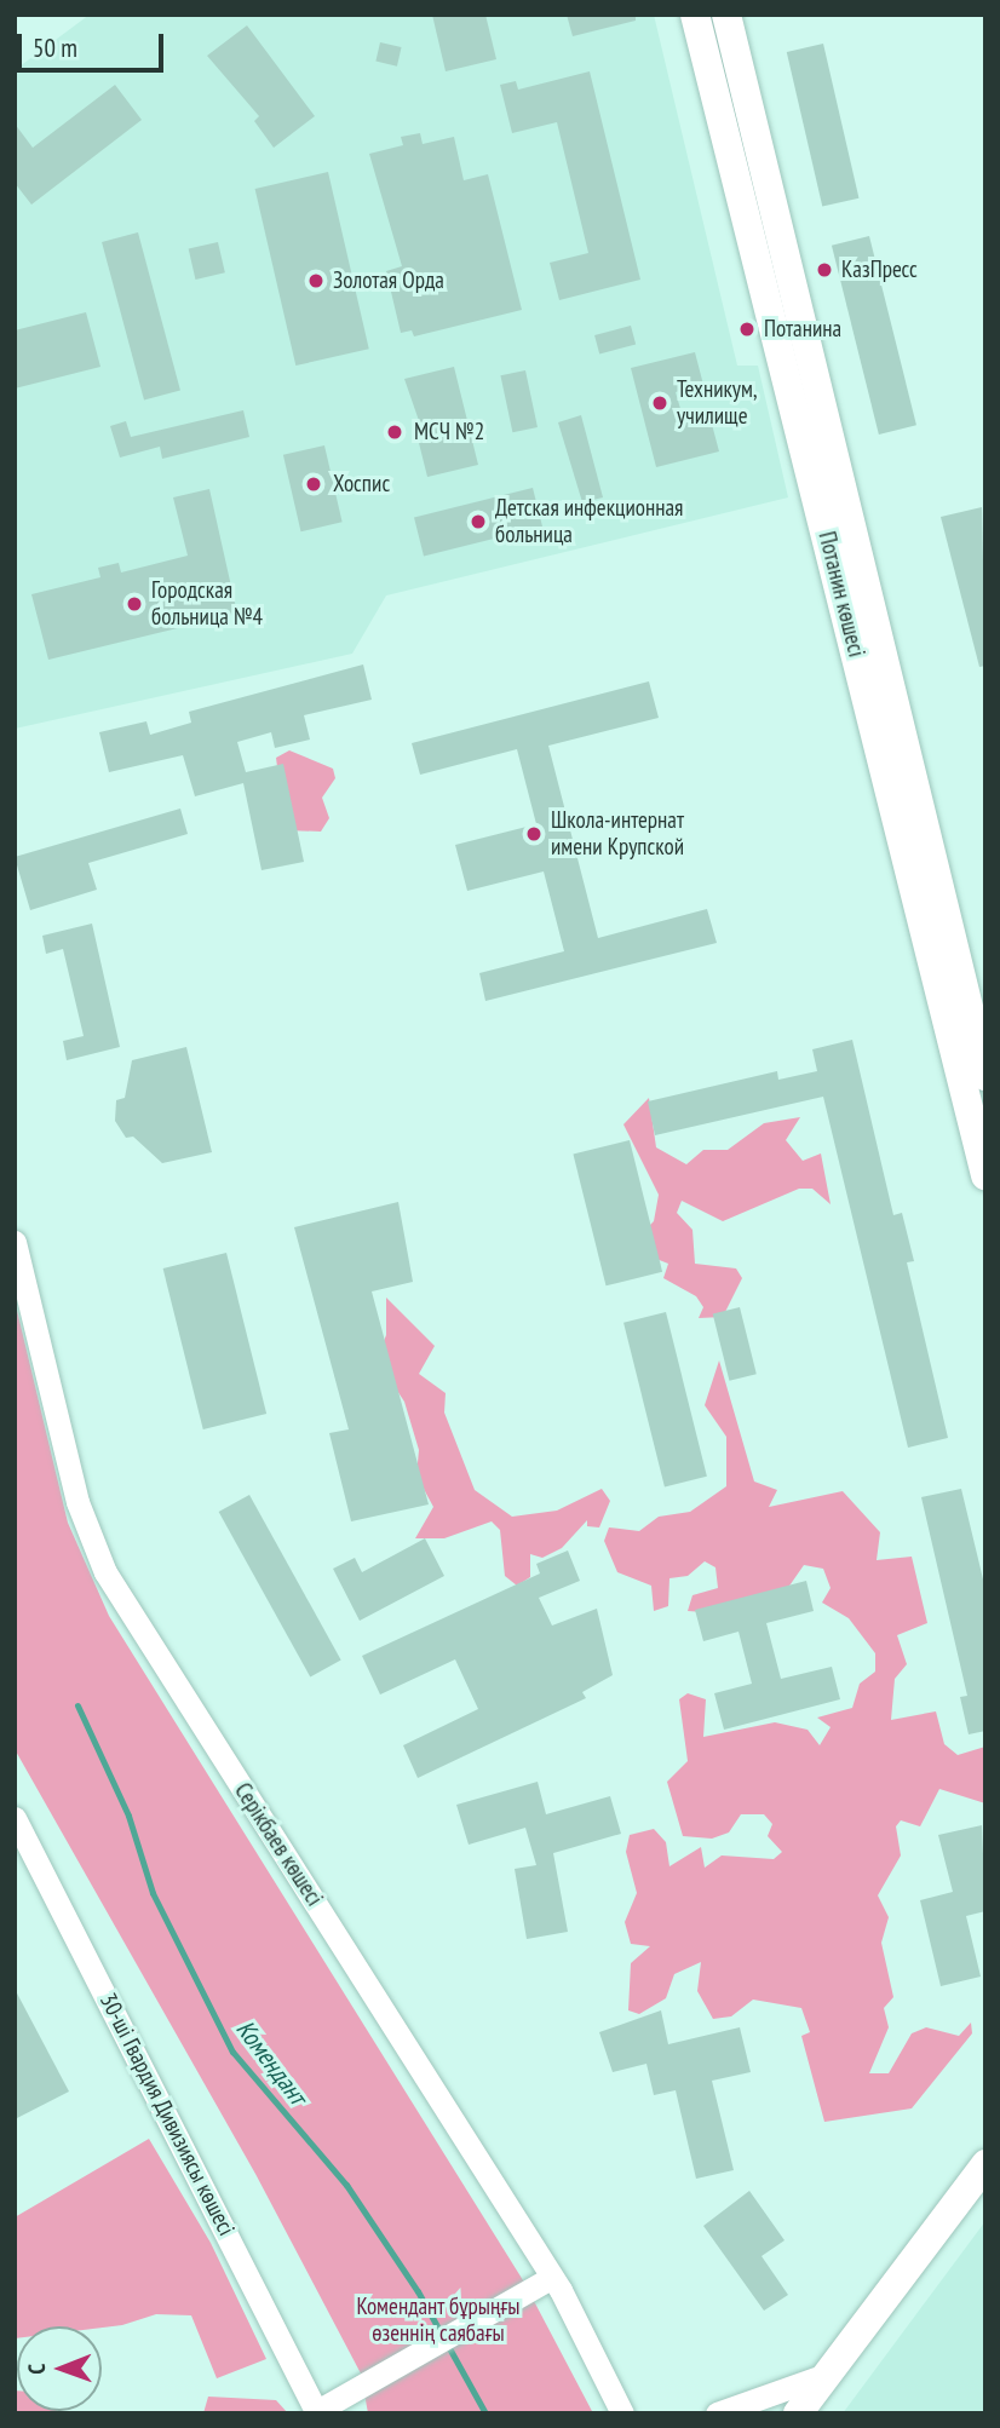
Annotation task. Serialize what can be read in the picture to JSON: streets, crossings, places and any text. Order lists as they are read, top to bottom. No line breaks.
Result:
{"streets":{"main road":["Потанин көшесі"],"street":["Серікбаев көшесі","30-ші Гвардия Дивизиясы көшесі"]},"water":["Комендант"],"parks":["Комендант бұрыңғы өзеннің саябағы"],"places":["КазПресс","Золотая Орда","Потанина","Техникум, училище","МСЧ №2","Хоспис","Детская инфекционная больница","Городская больница №4","Школа-интернат имени Крупской"],"scale_bar":"50 m","north":"left"}
